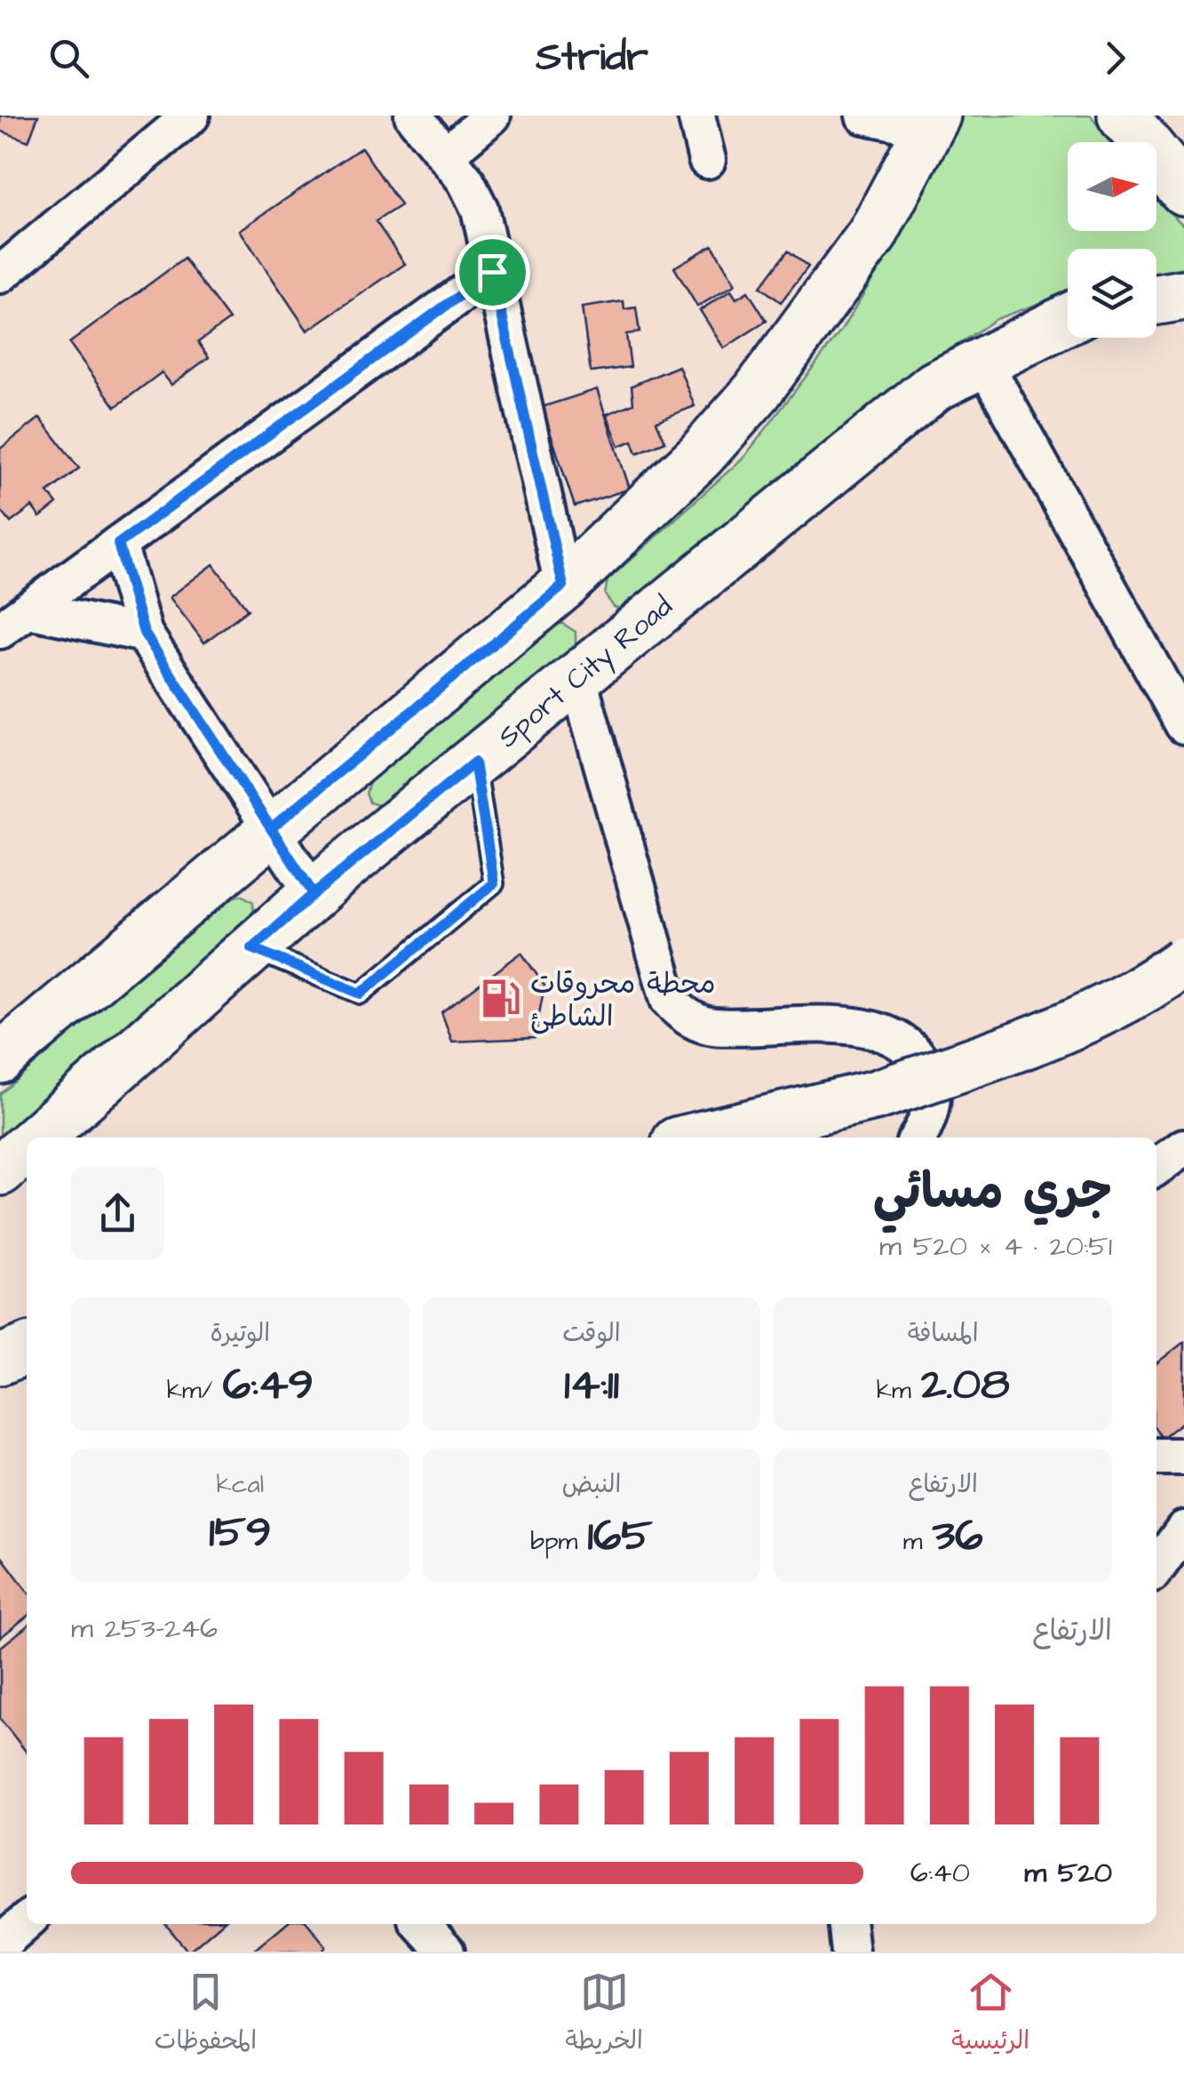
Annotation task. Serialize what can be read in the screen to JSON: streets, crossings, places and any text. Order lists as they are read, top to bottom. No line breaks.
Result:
{"streets":{"main road":["Sport City Road"]},"places":{"fuel station":["محطة محروقات الشاطئ"]},"north":"right","page":{"header":"Stridr","heading":["جري مسائي","20:51 · 4 × 520 m"],"stats":[["المسافة","2.08 km"],["الوقت","14:11"],["الوتيرة","6:49 /km"],["الارتفاع","36 m"],["النبض","165 bpm"],["kcal","159"]],"chart":["الارتفاع","246–253 m"],"list":[{"name":"520 m","note":"6:40"}],"tabs":["الرئيسية","الخريطة","المحفوظات"]}}
